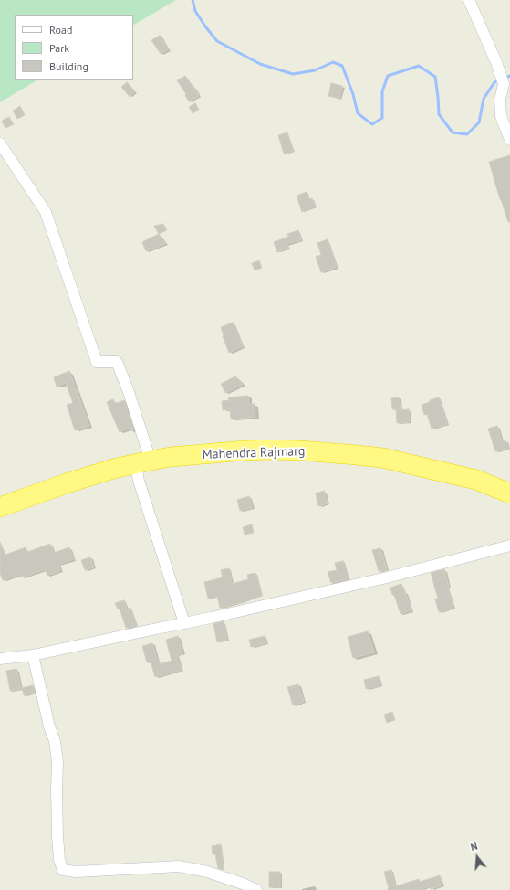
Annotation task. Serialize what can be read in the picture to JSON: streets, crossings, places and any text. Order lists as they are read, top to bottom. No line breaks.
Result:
{"streets":{"highway":["Mahendra Rajmarg"]},"legend":["Road","Park","Building"],"north":"top"}
